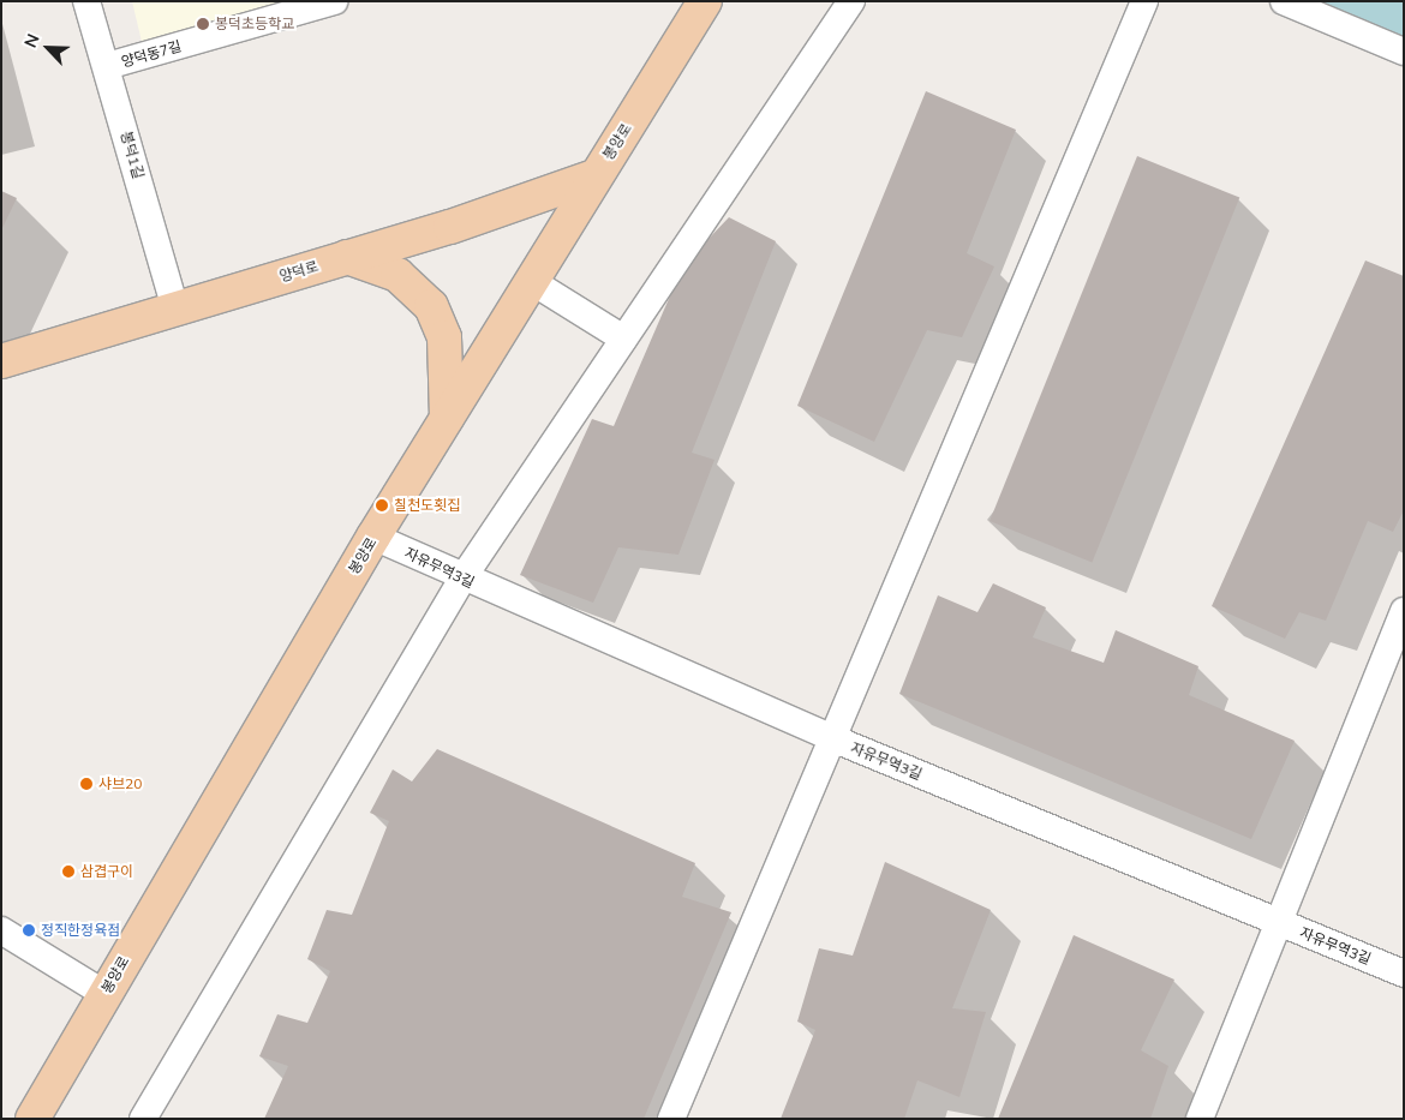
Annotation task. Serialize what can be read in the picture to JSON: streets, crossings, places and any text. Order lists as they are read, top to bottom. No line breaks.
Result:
{"streets":{"main road":["봉양로","양덕로"],"street":["양덕동7길","봉덕1길","자유무역3길"]},"crossings":[["양덕동7길","봉덕1길"],["봉양로","양덕로"],["봉양로","자유무역3길"],["봉덕1길","양덕로"]],"places":["봉덕초등학교","칠천도횟집","샤브20","삼겹구이","정직한정육점"],"north":"top left"}
